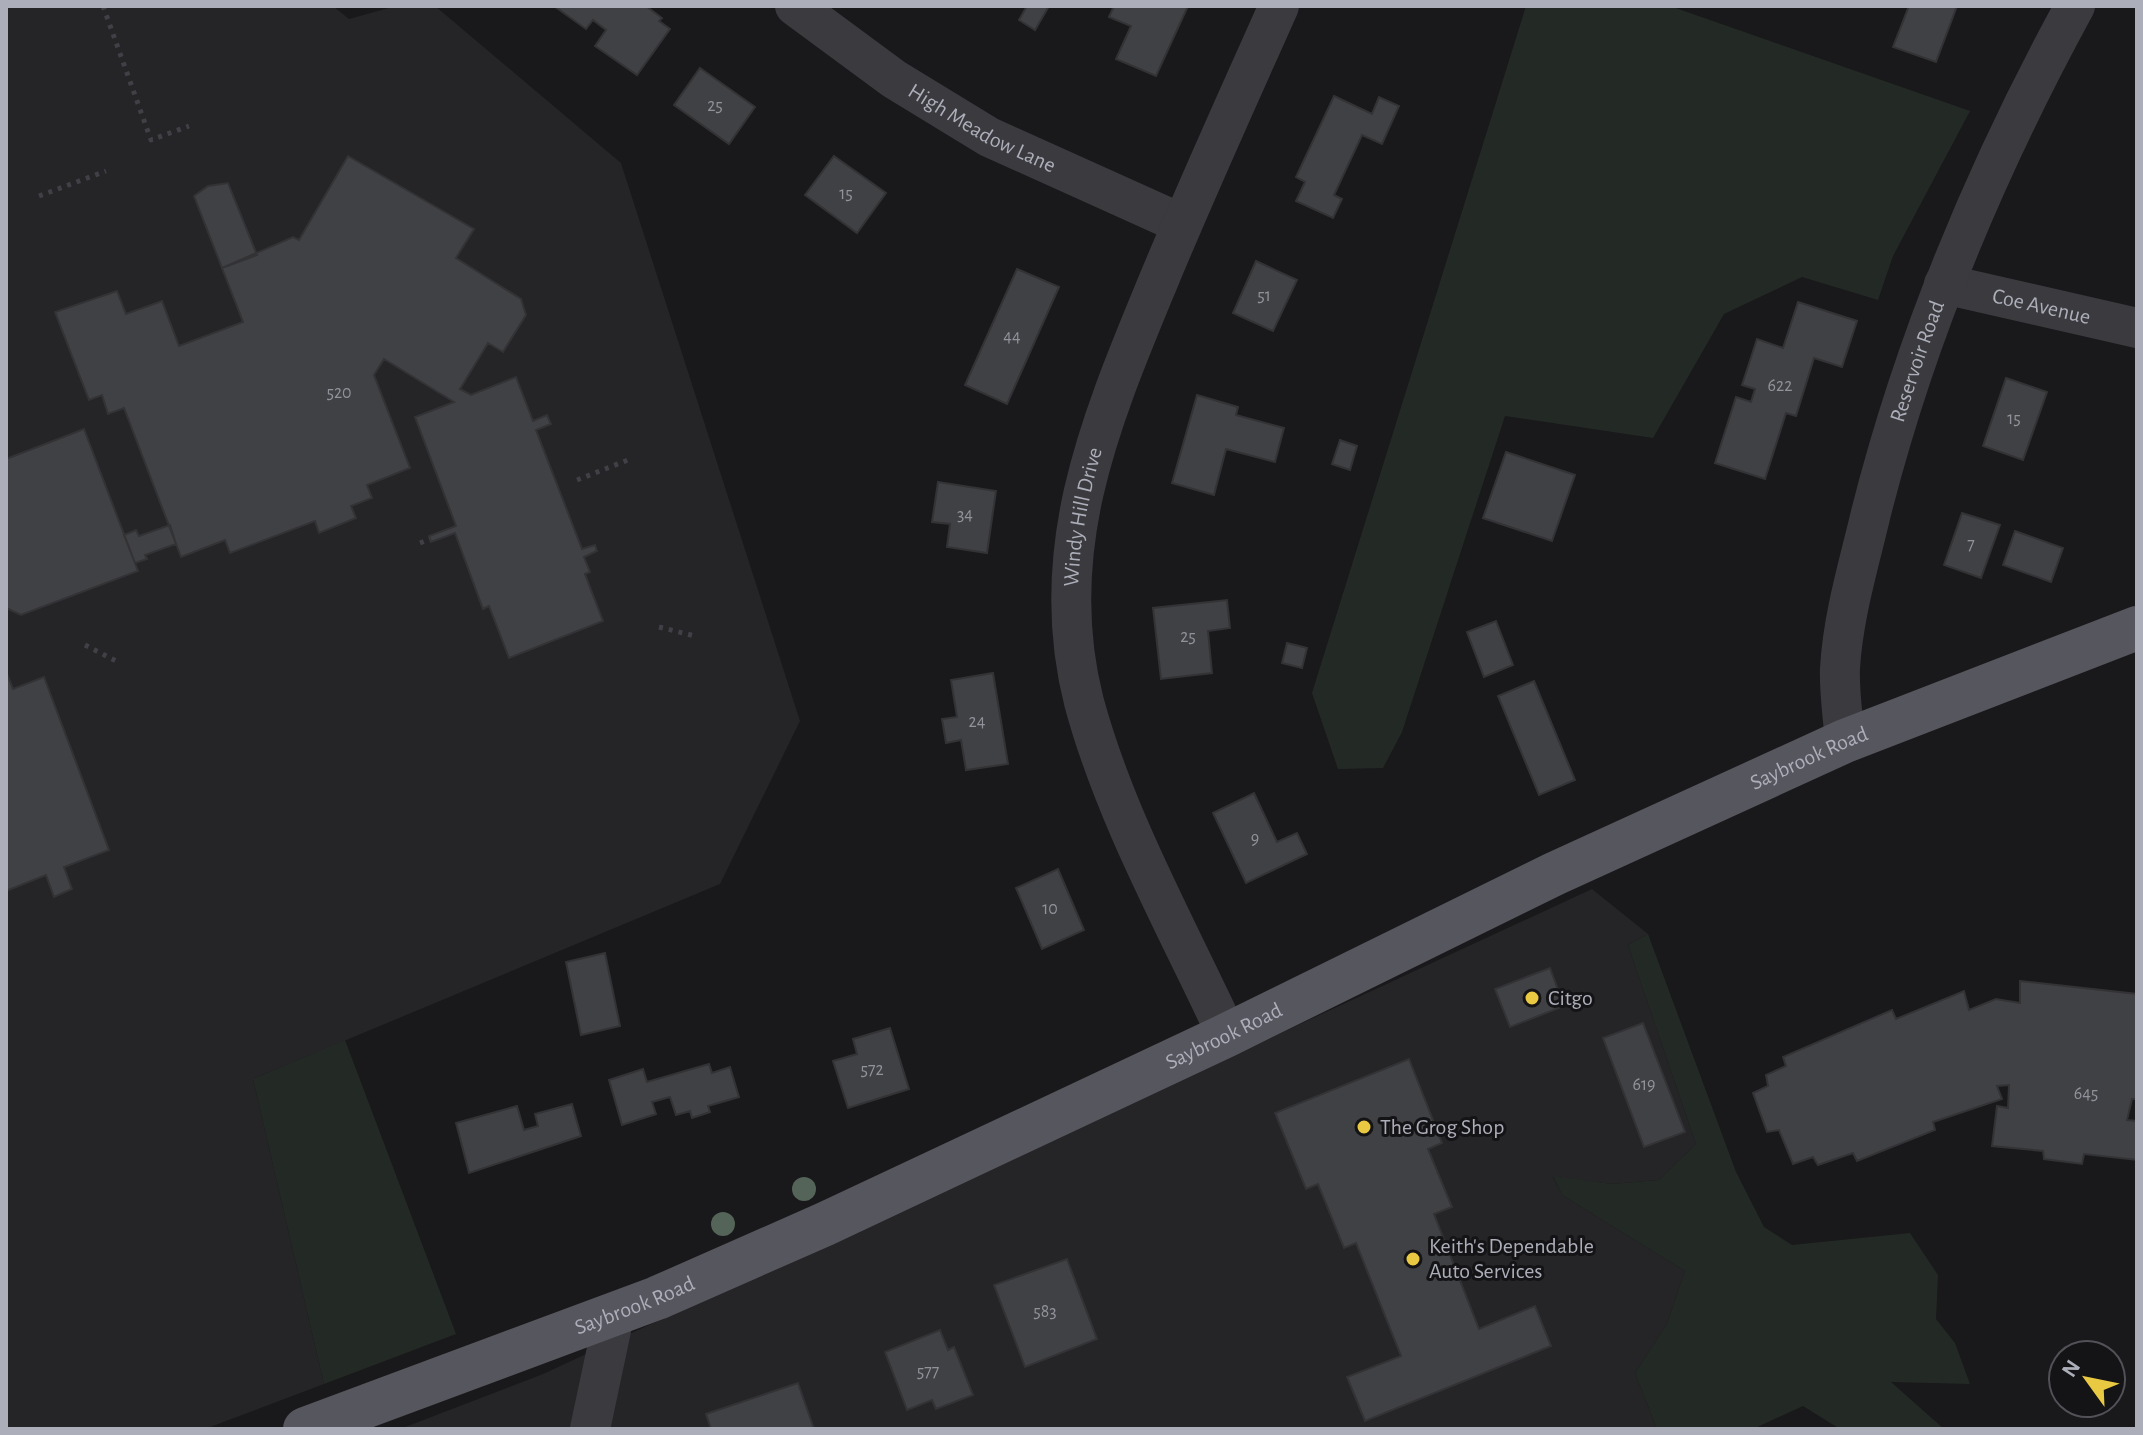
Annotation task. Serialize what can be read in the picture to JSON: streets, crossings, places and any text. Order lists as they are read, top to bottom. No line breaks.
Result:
{"streets":{"main road":["Saybrook Road"],"street":["High Meadow Lane","Coe Avenue","Reservoir Road","Windy Hill Drive"]},"crossings":[["High Meadow Lane","Windy Hill Drive"],["Coe Avenue","Reservoir Road"],["Reservoir Road","Saybrook Road"],["Windy Hill Drive","Saybrook Road"]],"places":["Citgo","The Grog Shop","Keith's Dependable Auto Services"],"house_numbers":["25","15","51","44","622","520","15","34","7","25","24","9","10","572","619","645","583","577"],"north":"top left"}
